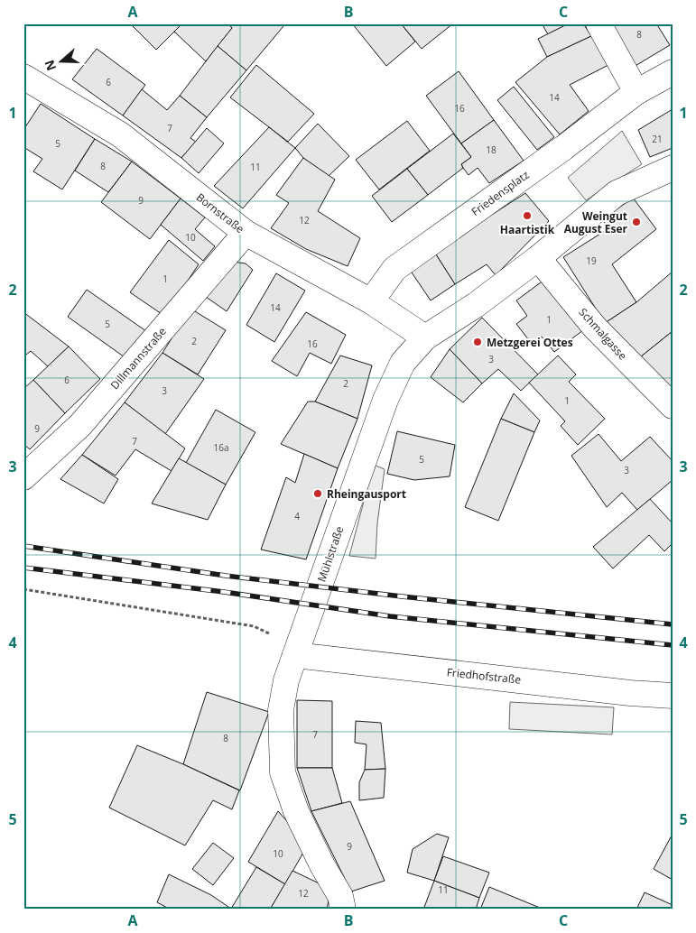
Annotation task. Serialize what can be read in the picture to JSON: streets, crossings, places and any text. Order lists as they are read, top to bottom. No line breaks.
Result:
{"streets":{"street":["Friedensplatz","Bornstraße","Schmalgasse","Dillmannstraße","Mühlstraße","Friedhofstraße"]},"crossings":[["Friedensplatz","Bornstraße"],["Bornstraße","Dillmannstraße"],["Bornstraße","Mühlstraße"],["Schmalgasse","Mühlstraße"],["Mühlstraße","Friedhofstraße"]],"places":["Haartistik","Weingut August Eser","Metzgerei Ottes","Rheingausport"],"house_numbers":["8","6","14","16","7","21","5","18","8","11","9","12","10","19","1","14","1","5","2","16","3","6","2","3","1","9","7","16a","5","3","4","7","8","9","10","11","12"],"north":"left","grid":{"columns":["A","B","C"],"rows":["1","2","3","4","5"]}}
